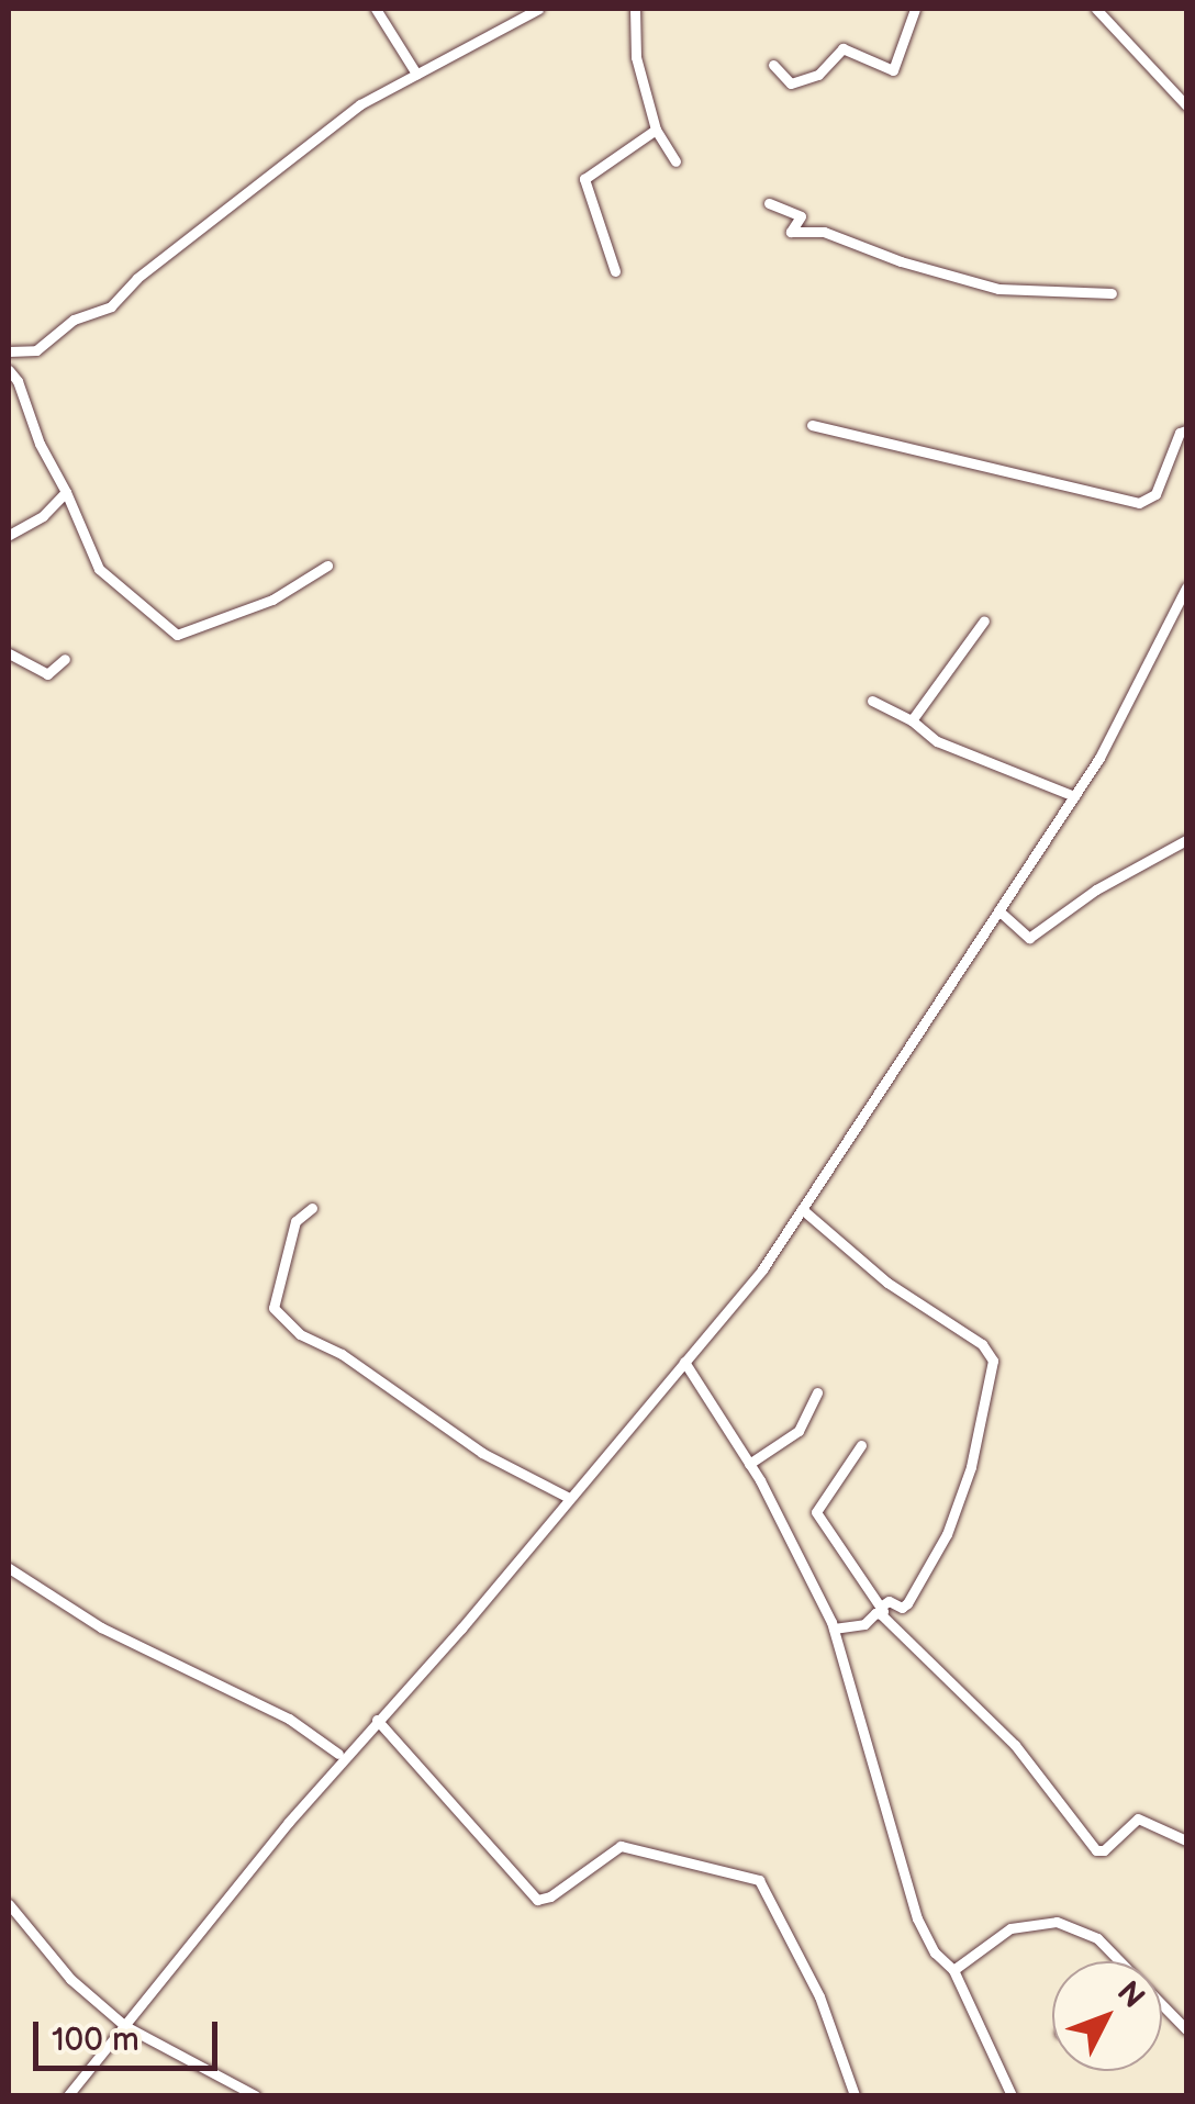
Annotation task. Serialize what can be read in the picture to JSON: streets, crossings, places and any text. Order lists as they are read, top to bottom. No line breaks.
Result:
{"scale_bar":"100 m","north":"top right"}
